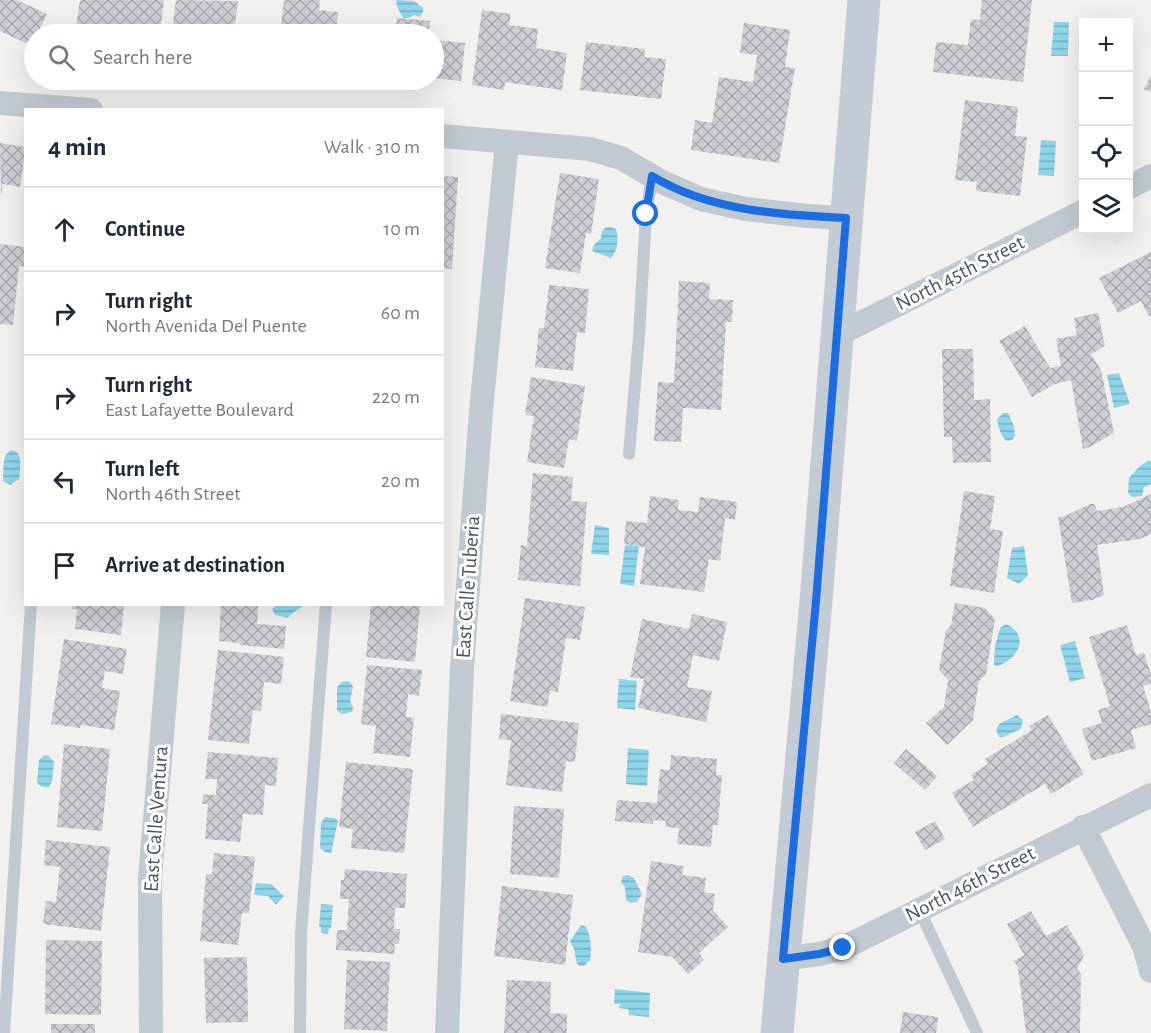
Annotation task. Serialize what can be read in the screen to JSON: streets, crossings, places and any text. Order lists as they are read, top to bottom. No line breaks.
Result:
{"streets":{"street":["North 45th Street","East Calle Tuberia","East Calle Ventura","North 46th Street"]},"page":{"map_buttons":["+","−"],"search":"Search here","heading":["4 min","Walk · 310 m"],"list":[["Continue","10 m"],["Turn right","North Avenida Del Puente","60 m"],["Turn right","East Lafayette Boulevard","220 m"],["Turn left","North 46th Street","20 m"],"Arrive at destination"]}}
